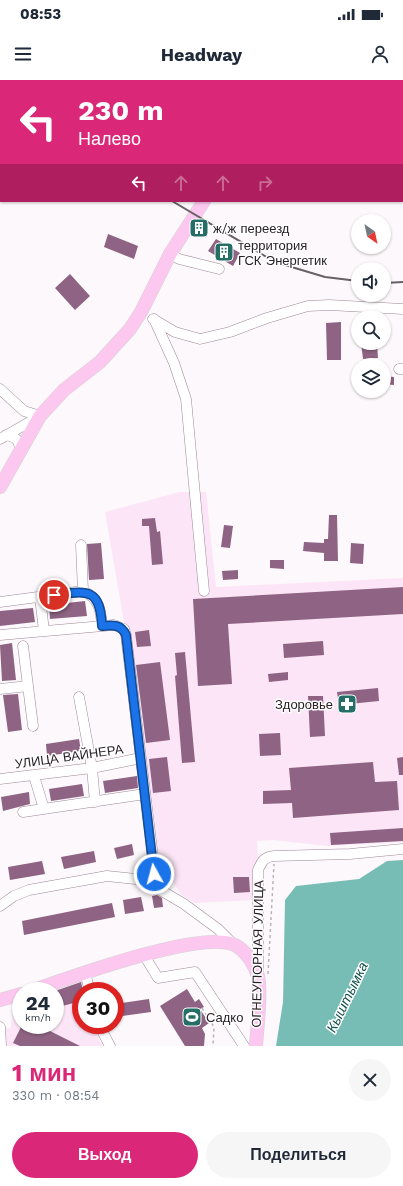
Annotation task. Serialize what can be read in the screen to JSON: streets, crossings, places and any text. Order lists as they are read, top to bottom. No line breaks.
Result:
{"streets":{"main road":["ОГНЕУПОРНАЯ УЛИЦА"],"street":["УЛИЦА ВАЙНЕРА"]},"water":["Кыштымка"],"places":{"building":["ж/ж переезд","территория ГСК Энергетик"],"pharmacy":["Здоровье"],"sports":["Садко"]},"north":"bottom right","page":{"status":"08:53","header":"Headway","turn":["230 m","Налево"],"speed":"24 km/h","limit":"30","heading":["1 мин","330 m · 08:54"],"buttons":["Выход","Поделиться"]}}
